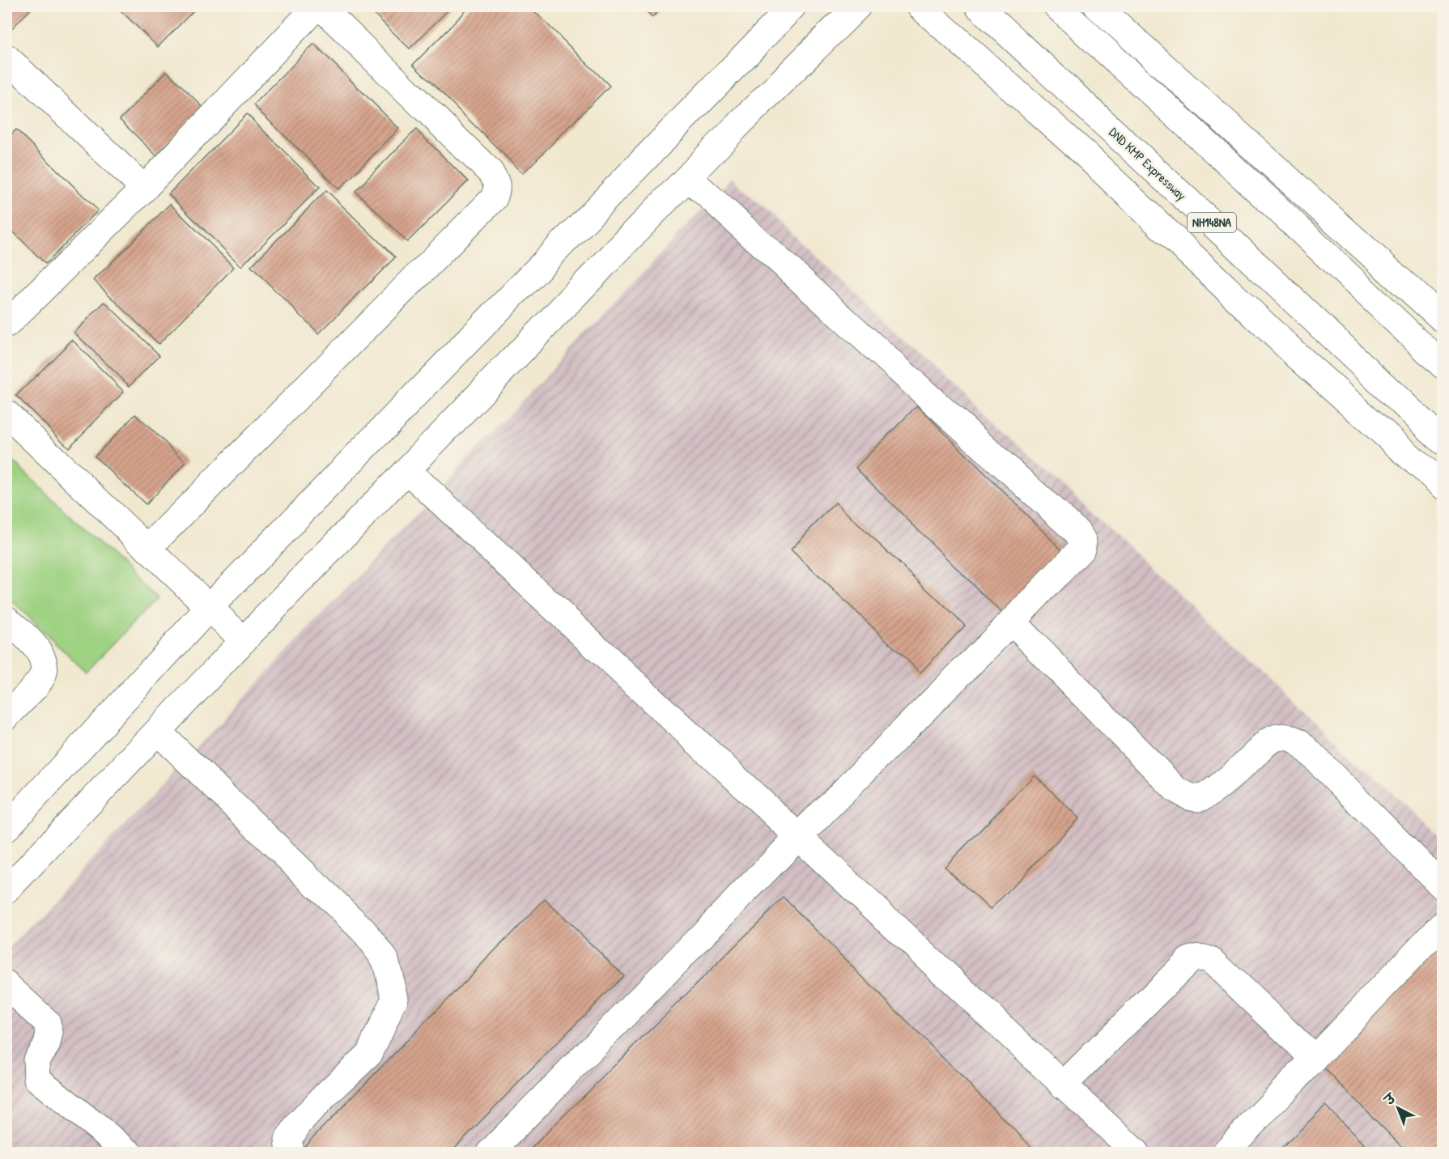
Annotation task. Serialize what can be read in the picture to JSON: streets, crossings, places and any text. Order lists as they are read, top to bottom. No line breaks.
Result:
{"streets":{"main road":["DND KMP Expressway","NH148NA"]},"north":"top left"}
